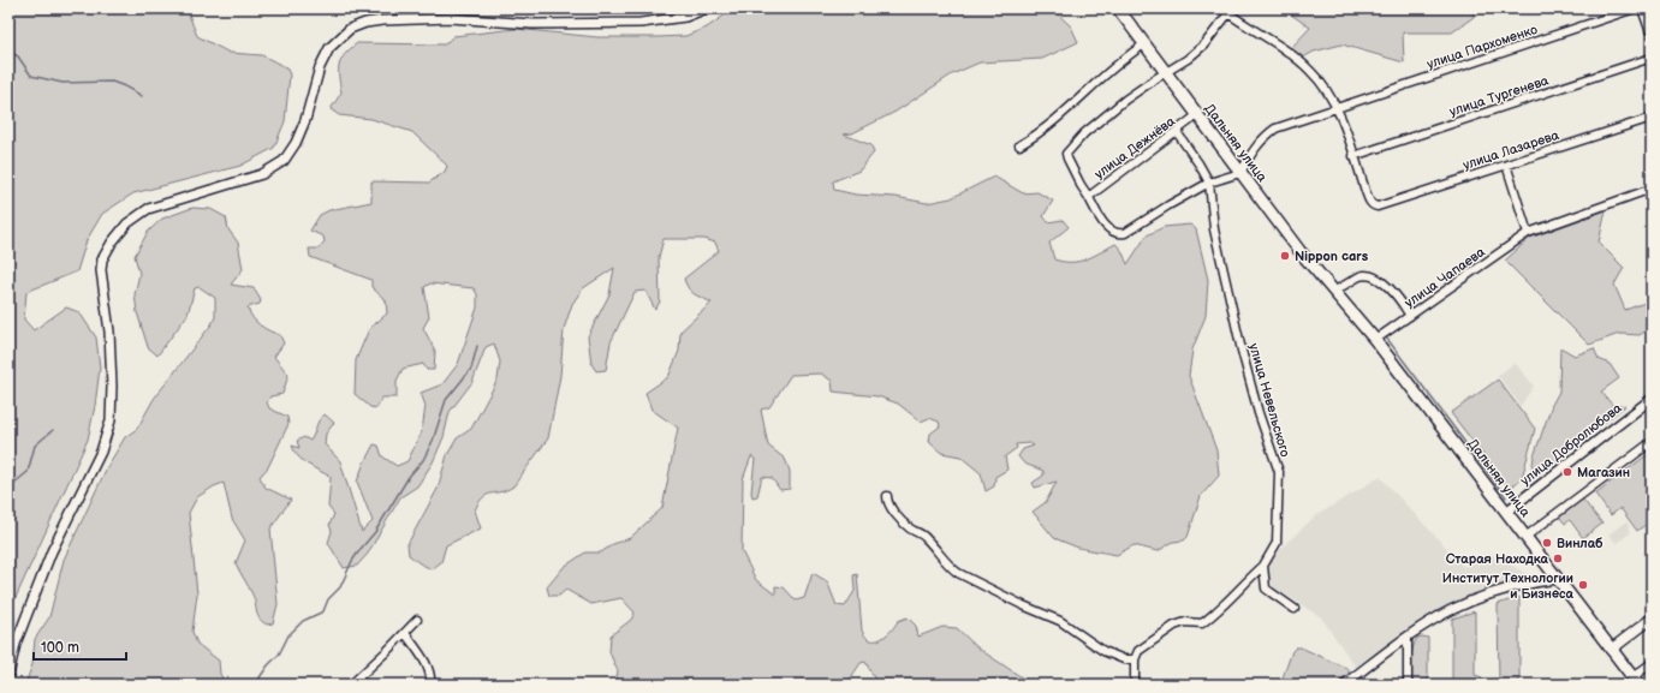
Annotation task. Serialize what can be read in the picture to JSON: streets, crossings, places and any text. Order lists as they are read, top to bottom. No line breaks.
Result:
{"streets":{"main road":["Дальняя улица"],"street":["улица Пархоменко","улица Тургенева","улица Дежнёва","улица Лазарева","улица Чапаева","улица Невельского","улица Добролюбова"]},"crossings":[["улица Пархоменко","Дальняя улица"],["улица Тургенева","улица Лазарева"],["Дальняя улица","улица Дежнёва"],["Дальняя улица","улица Чапаева"],["Дальняя улица","улица Добролюбова"]],"places":["Nippon cars","Магазин","Винлаб","Старая Находка","Институт Технологии и Бизнеса"],"scale_bar":"100 m"}
